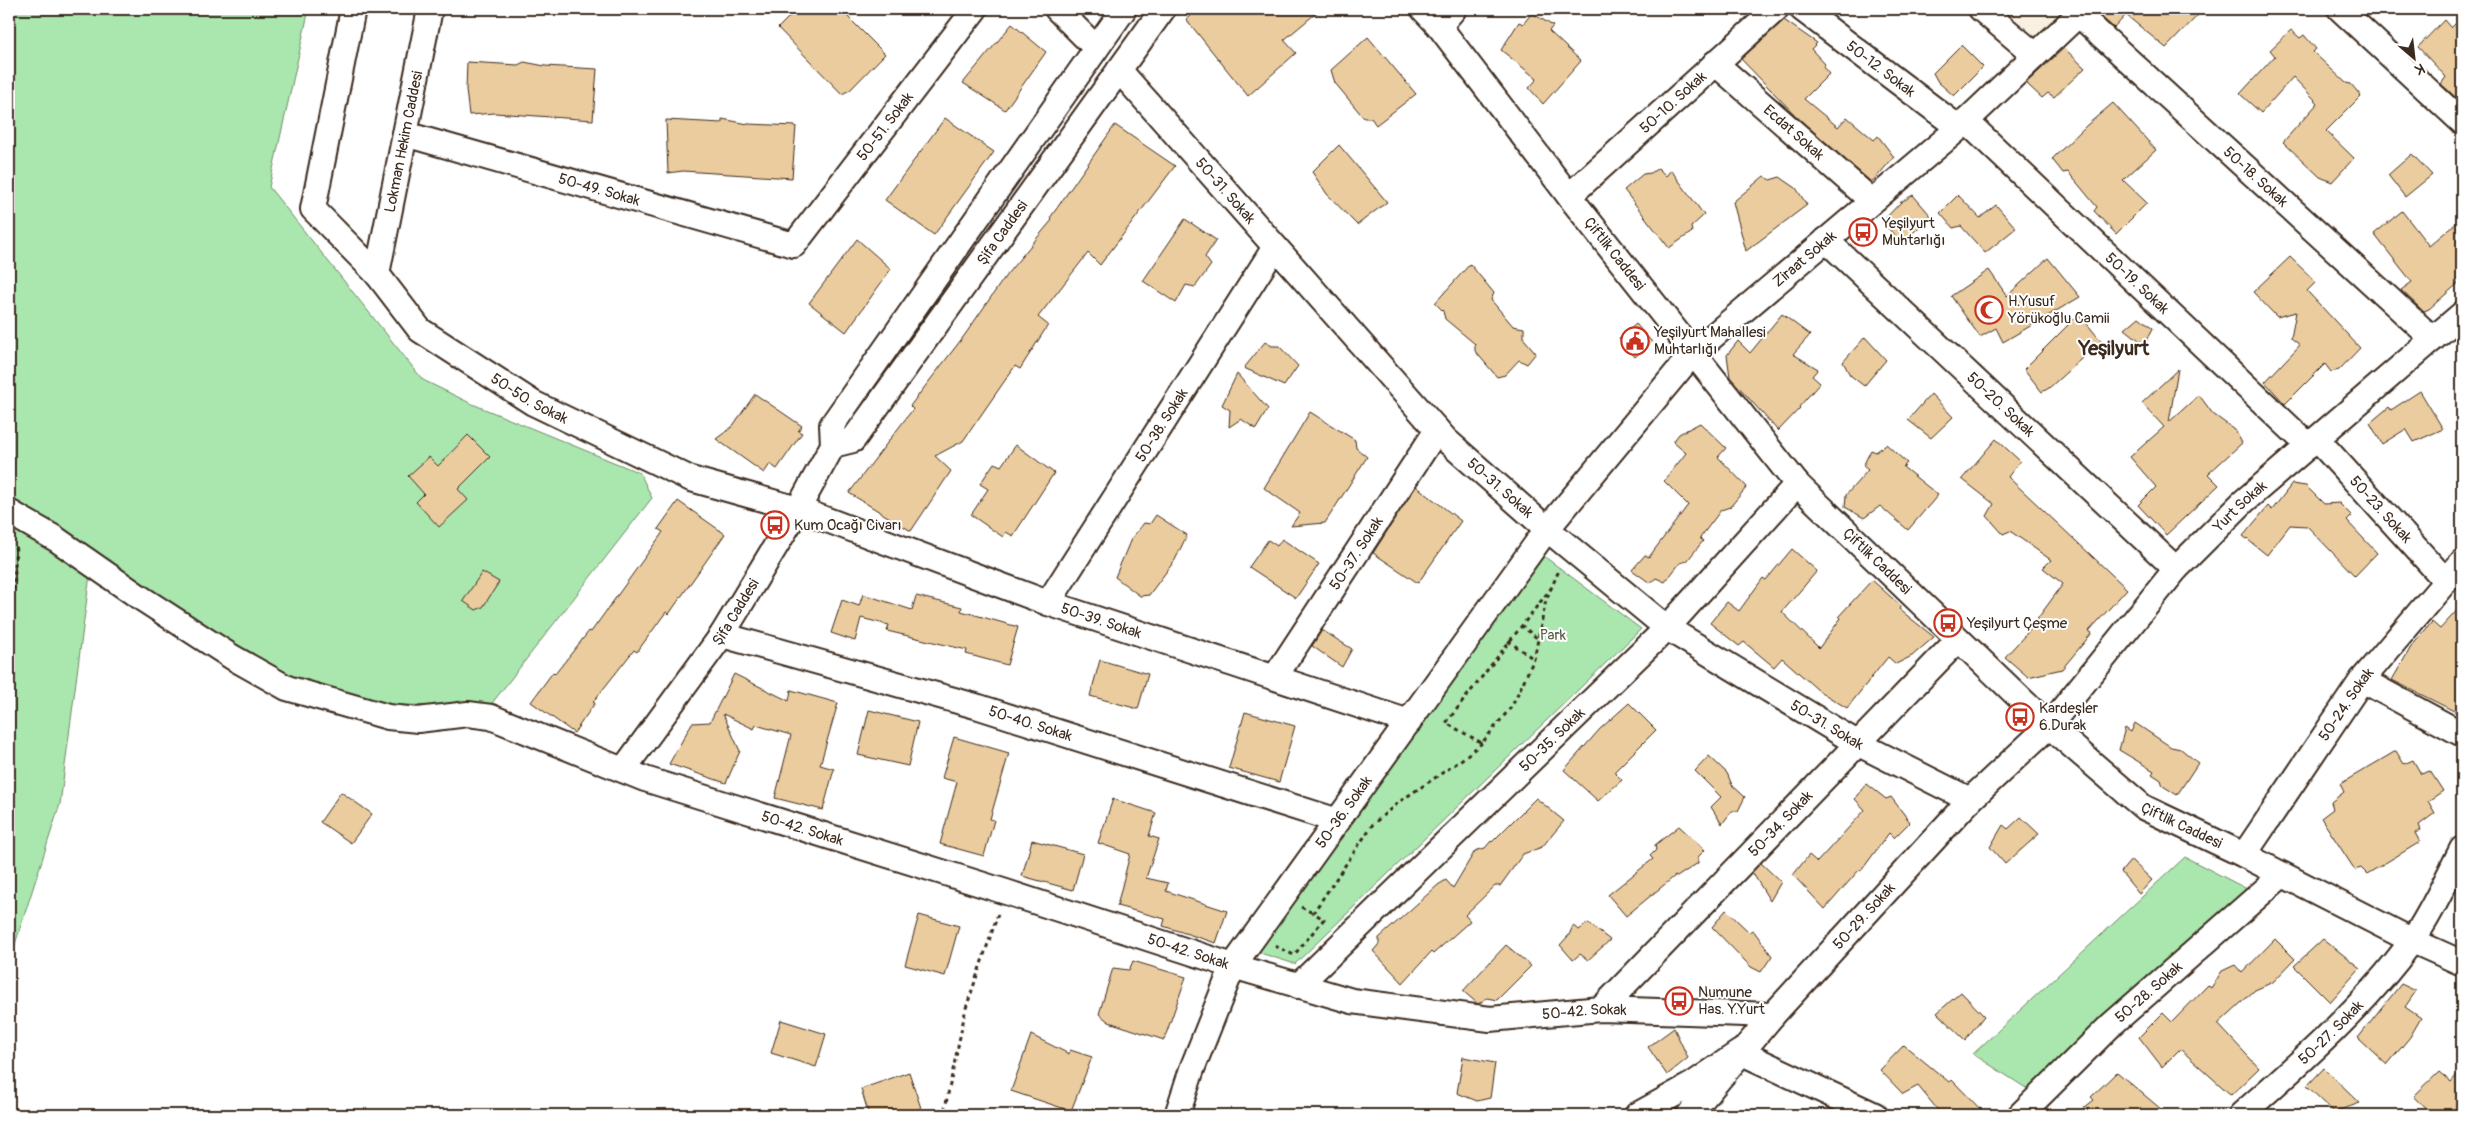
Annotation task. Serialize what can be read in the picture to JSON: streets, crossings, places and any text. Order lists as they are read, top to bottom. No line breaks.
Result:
{"streets":{"street":["50-12. Sokak","50-10. Sokak","50-51. Sokak","Ecdat Sokak","Lokman Hekim Caddesi","50-18. Sokak","50-49. Sokak","50-31. Sokak","Şifa Caddesi","Çiftlik Caddesi","Ziraat Sokak","50-19. Sokak","50-50. Sokak","50-20. Sokak","50-38. Sokak","Yurt Sokak","50-23. Sokak","50-37. Sokak","50-39. Sokak","50-24. Sokak","50-40. Sokak","50-35. Sokak","50-36. Sokak","50-34. Sokak","50-42. Sokak","50-29. Sokak","50-28. Sokak","50-27. Sokak"]},"crossings":[["50-12. Sokak","Ziraat Sokak"],["50-12. Sokak","50-19. Sokak"],["50-10. Sokak","Ecdat Sokak"],["50-10. Sokak","Çiftlik Caddesi"],["50-51. Sokak","50-49. Sokak"],["Ecdat Sokak","Ziraat Sokak"],["Lokman Hekim Caddesi","50-49. Sokak"],["Lokman Hekim Caddesi","50-50. Sokak"],["50-18. Sokak","Ziraat Sokak"],["50-18. Sokak","Yurt Sokak"],["50-31. Sokak","Şifa Caddesi"],["50-31. Sokak","Ziraat Sokak"],["50-31. Sokak","50-38. Sokak"],["50-31. Sokak","50-37. Sokak"],["50-31. Sokak","50-35. Sokak"],["50-31. Sokak","50-36. Sokak"],["50-31. Sokak","50-34. Sokak"],["50-31. Sokak","50-29. Sokak"],["Şifa Caddesi","50-50. Sokak"],["Şifa Caddesi","50-39. Sokak"],["Şifa Caddesi","50-40. Sokak"],["Şifa Caddesi","50-42. Sokak"],["Çiftlik Caddesi","Ziraat Sokak"],["Çiftlik Caddesi","Yurt Sokak"],["Çiftlik Caddesi","50-24. Sokak"],["Çiftlik Caddesi","50-35. Sokak"],["Çiftlik Caddesi","50-34. Sokak"],["Çiftlik Caddesi","50-29. Sokak"],["Çiftlik Caddesi","50-28. Sokak"],["Çiftlik Caddesi","50-27. Sokak"],["Ziraat Sokak","50-19. Sokak"],["Ziraat Sokak","50-20. Sokak"],["Ziraat Sokak","50-36. Sokak"],["50-19. Sokak","Yurt Sokak"],["50-19. Sokak","50-23. Sokak"],["50-50. Sokak","50-39. Sokak"],["50-20. Sokak","Yurt Sokak"],["50-38. Sokak","50-39. Sokak"],["Yurt Sokak","50-23. Sokak"],["Yurt Sokak","50-29. Sokak"],["50-23. Sokak","50-24. Sokak"],["50-37. Sokak","50-39. Sokak"],["50-39. Sokak","50-36. Sokak"],["50-40. Sokak","50-36. Sokak"],["50-35. Sokak","50-42. Sokak"],["50-36. Sokak","50-42. Sokak"],["50-34. Sokak","50-42. Sokak"],["50-42. Sokak","50-29. Sokak"]],"districts":["Yeşilyurt"],"parks":["Park"],"places":{"bus stop":["Yeşilyurt Muhtarlığı","Kum Ocağı Civarı","Yeşilyurt Çeşme","Kardeşler 6.Durak","Numune Has. Y.Yurt"],"mosque":["H.Yusuf Yörükoğlu Camii"],"public building":["Yeşilyurt Mahallesi Muhtarlığı"]},"north":"bottom right"}
